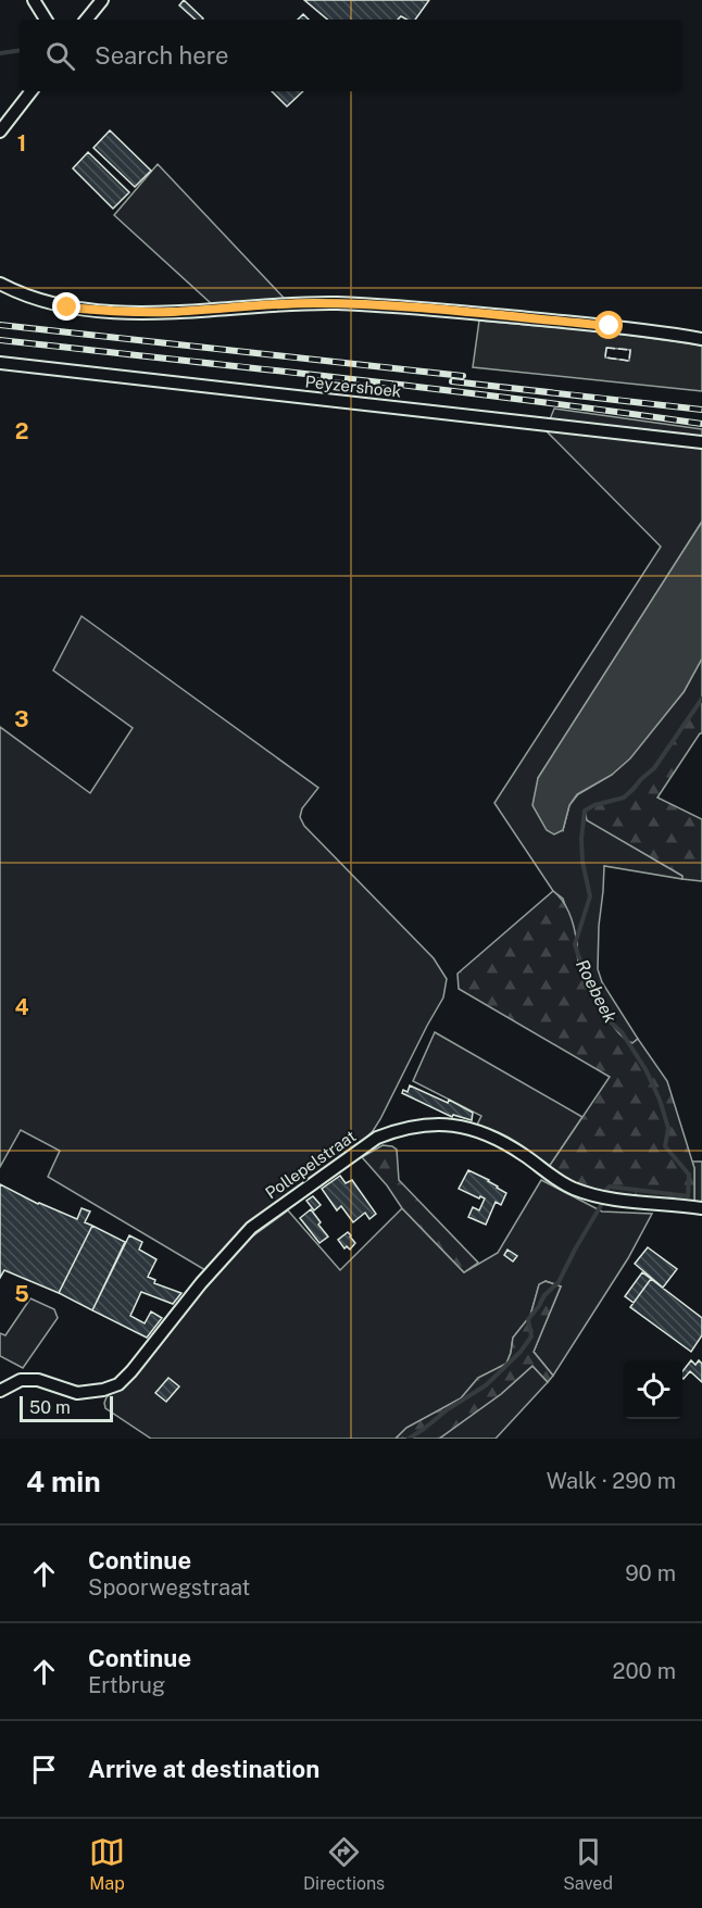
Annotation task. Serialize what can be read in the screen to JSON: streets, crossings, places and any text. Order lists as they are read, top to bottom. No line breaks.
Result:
{"streets":{"street":["Peyzershoek","Pollepelstraat"]},"water":["Roebeek"],"scale_bar":"50 m","page":{"search":"Search here","scale":"50 m","heading":["4 min","Walk · 290 m"],"list":[["Continue","Spoorwegstraat","90 m"],["Continue","Ertbrug","200 m"],"Arrive at destination"],"nav":["Map","Directions","Saved"]},"grid":{"rows":["1","2","3","4","5"]}}
